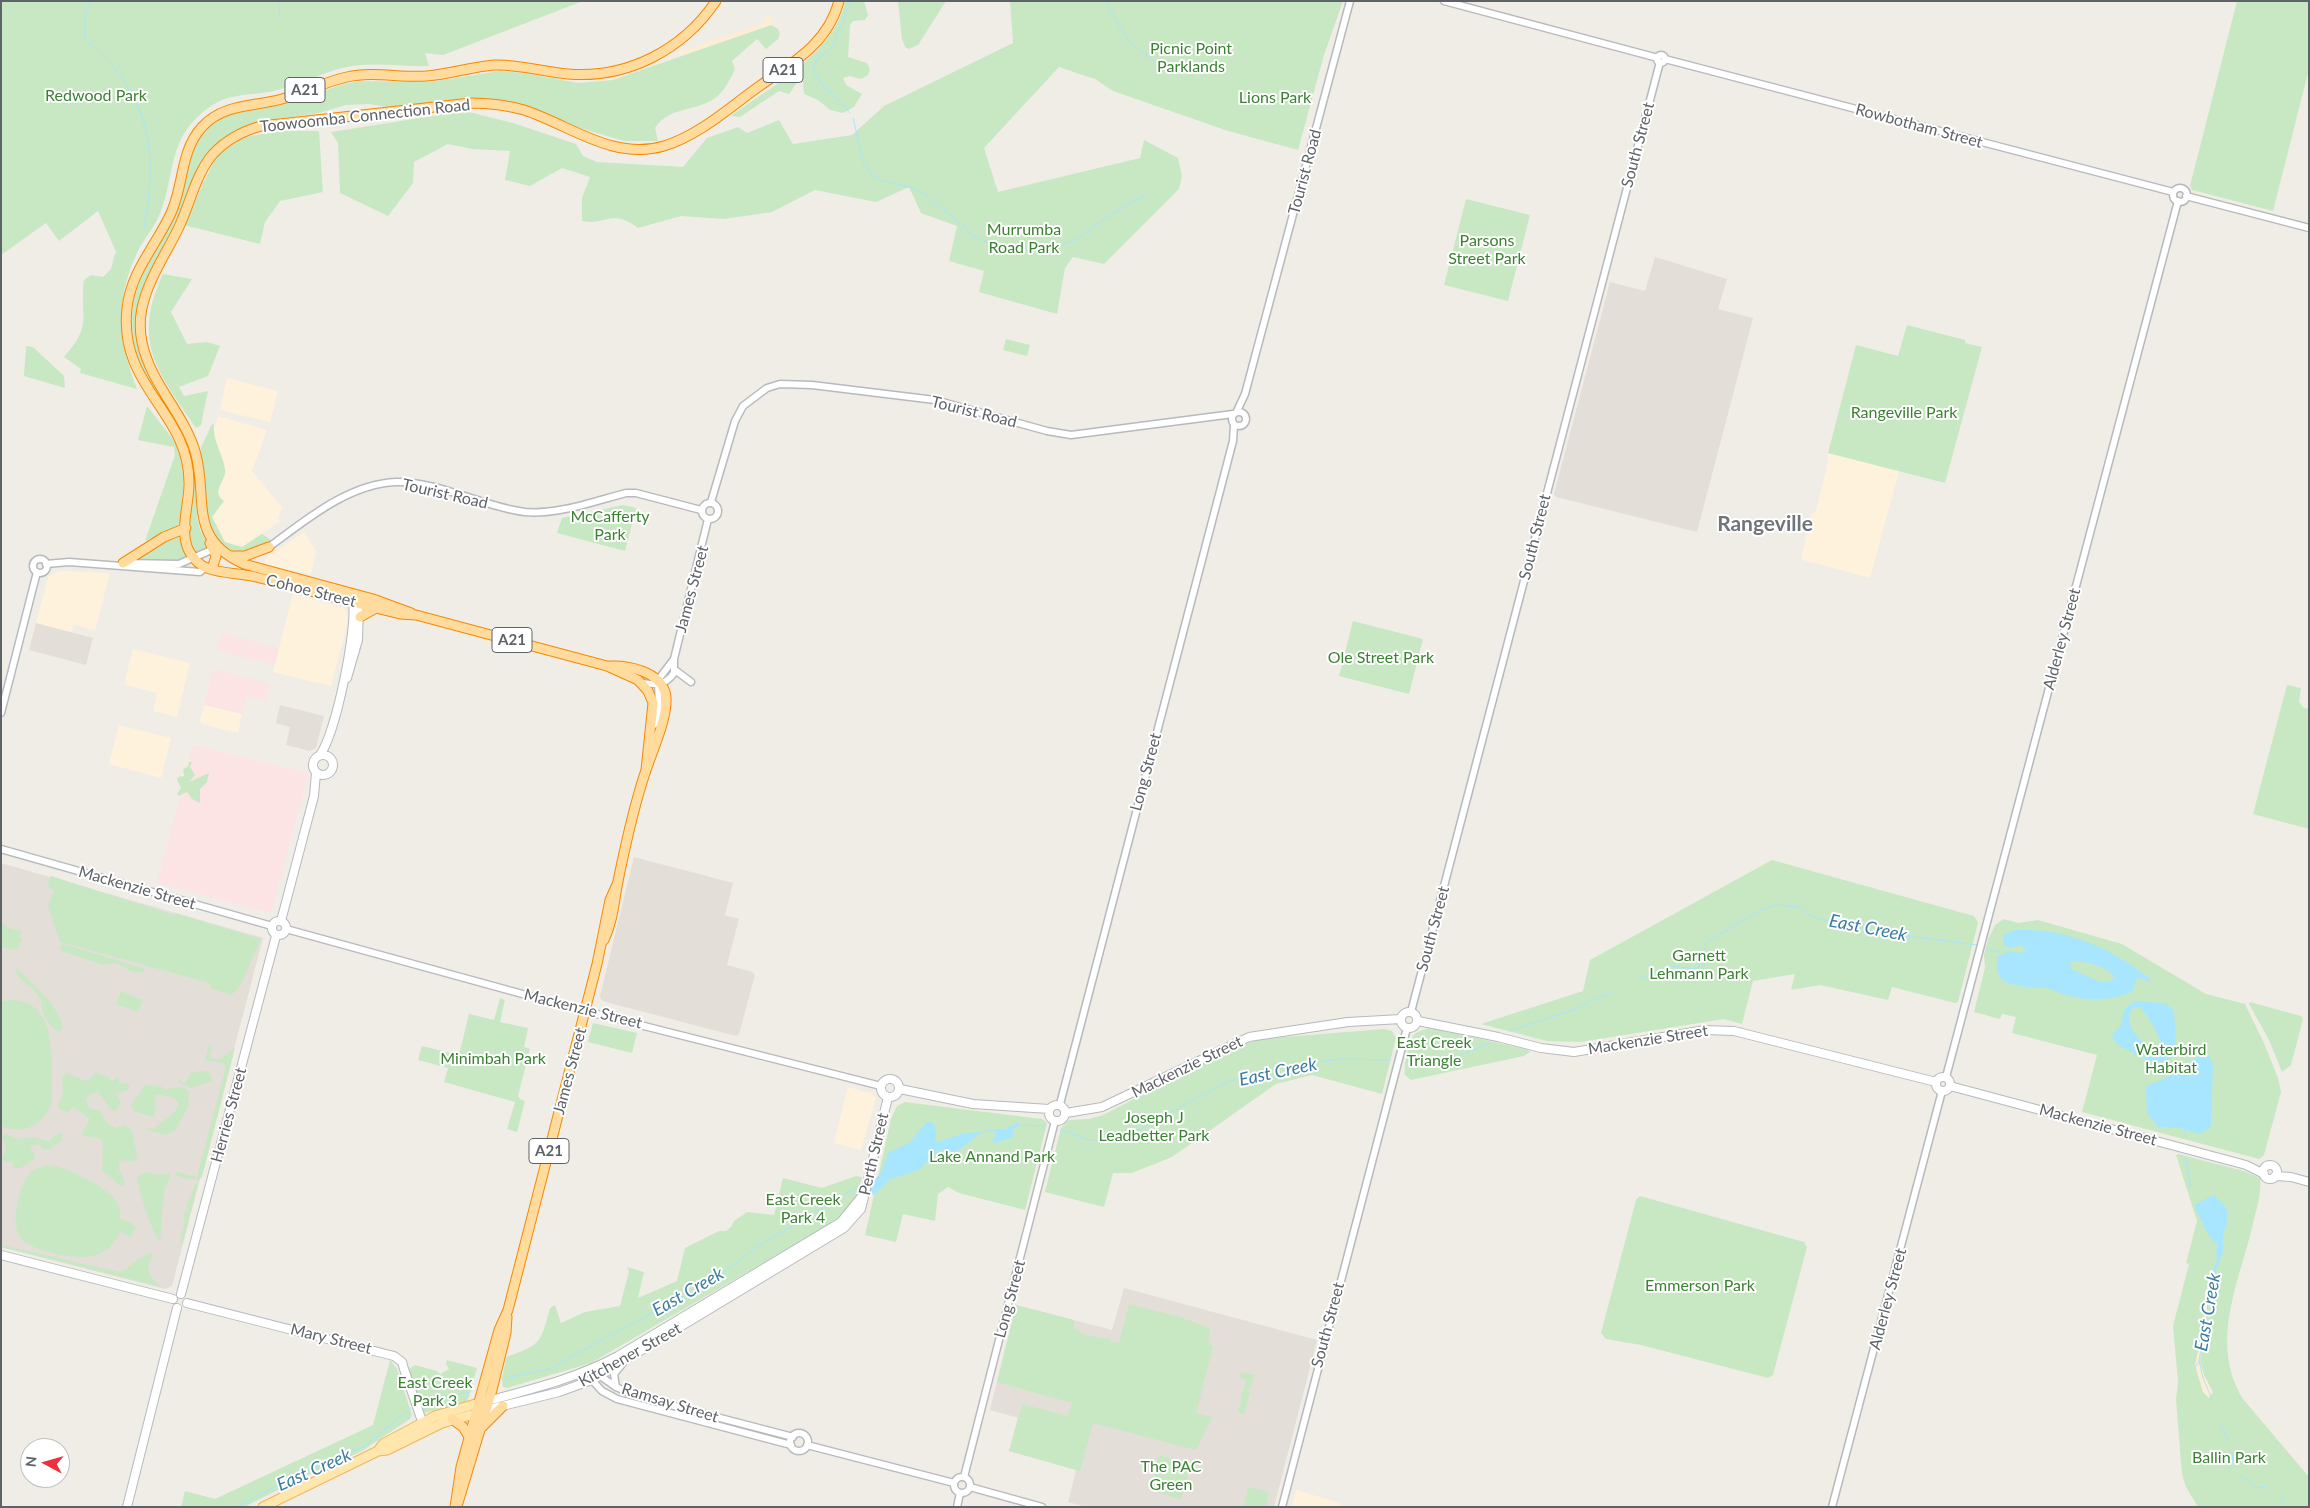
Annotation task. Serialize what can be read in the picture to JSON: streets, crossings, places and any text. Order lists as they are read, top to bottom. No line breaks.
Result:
{"streets":{"highway":["A21","Toowoomba Connection Road","James Street","Cohoe Street"],"main road":["Mackenzie Street","Herries Street","Perth Street","Mary Street","Kitchener Street"],"street":["Rowbotham Street","South Street","Tourist Road","Alderley Street","Long Street","Ramsay Street"]},"crossings":[["A21","Toowoomba Connection Road"],["A21","Cohoe Street"],["Rowbotham Street","South Street"],["Rowbotham Street","Alderley Street"],["South Street","Mackenzie Street"],["Tourist Road","James Street"],["Tourist Road","Long Street"],["James Street","Cohoe Street"],["James Street","Mackenzie Street"],["James Street","Kitchener Street"],["Alderley Street","Mackenzie Street"],["Long Street","Mackenzie Street"],["Mackenzie Street","Herries Street"],["Mackenzie Street","Perth Street"],["Herries Street","Mary Street"],["Perth Street","Kitchener Street"],["Mary Street","Kitchener Street"],["Kitchener Street","Ramsay Street"]],"districts":["Rangeville"],"water":["East Creek"],"parks":["Picnic Point Parklands","Redwood Park","Lions Park","Murrumba Road Park","Parsons Street Park","Rangeville Park","McCafferty Park","Ole Street Park","Garnett Lehmann Park","East Creek Triangle","Waterbird Habitat","Minimbah Park","Joseph J Leadbetter Park","Lake Annand Park","East Creek Park 4","Emmerson Park","East Creek Park 3","Ballin Park","The PAC Green"],"north":"left"}
